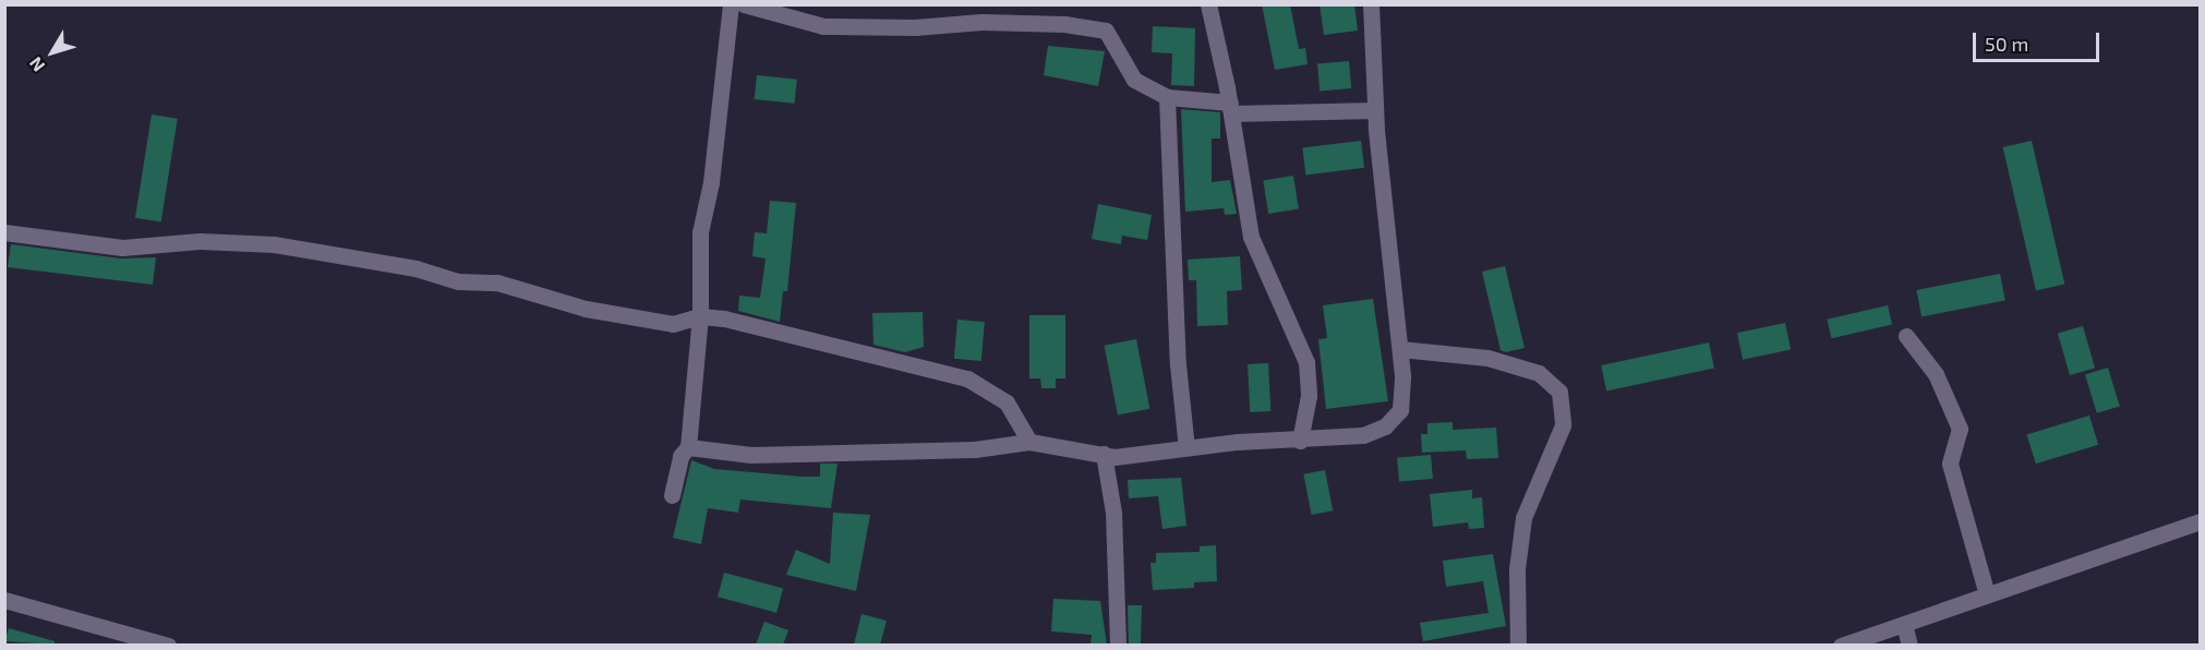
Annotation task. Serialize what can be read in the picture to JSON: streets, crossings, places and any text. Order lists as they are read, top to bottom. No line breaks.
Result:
{"scale_bar":"50 m","north":"bottom left"}
